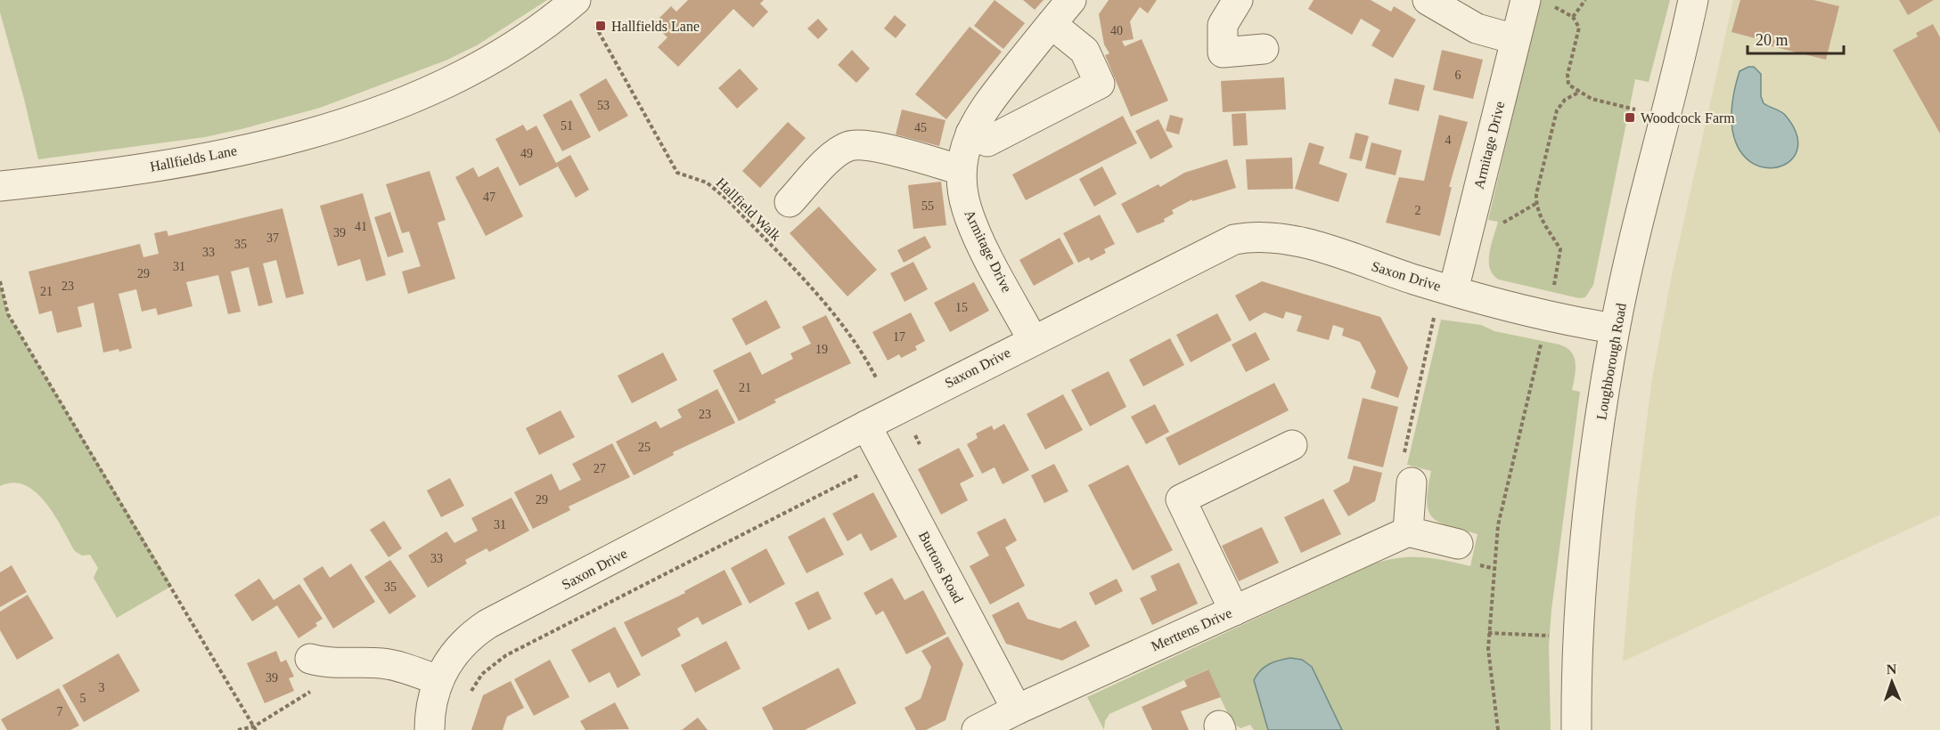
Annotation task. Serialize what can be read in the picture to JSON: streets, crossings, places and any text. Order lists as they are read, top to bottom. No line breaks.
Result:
{"streets":{"street":["Armitage Drive","Hallfields Lane","Saxon Drive","Loughborough Road","Burtons Road","Merttens Drive"],"path":["Hallfield Walk"]},"crossings":[["Armitage Drive","Saxon Drive"],["Hallfields Lane","Hallfield Walk"],["Saxon Drive","Loughborough Road"],["Saxon Drive","Burtons Road"],["Burtons Road","Merttens Drive"]],"places":{"transit":["Hallfields Lane","Woodcock Farm"]},"house_numbers":["40","6","53","51","45","4","49","47","55","2","41","39","37","35","33","31","29","23","21","15","17","19","21","23","25","27","29","31","33","35","39","3","5","7"],"scale_bar":"20 m","north":"top"}
